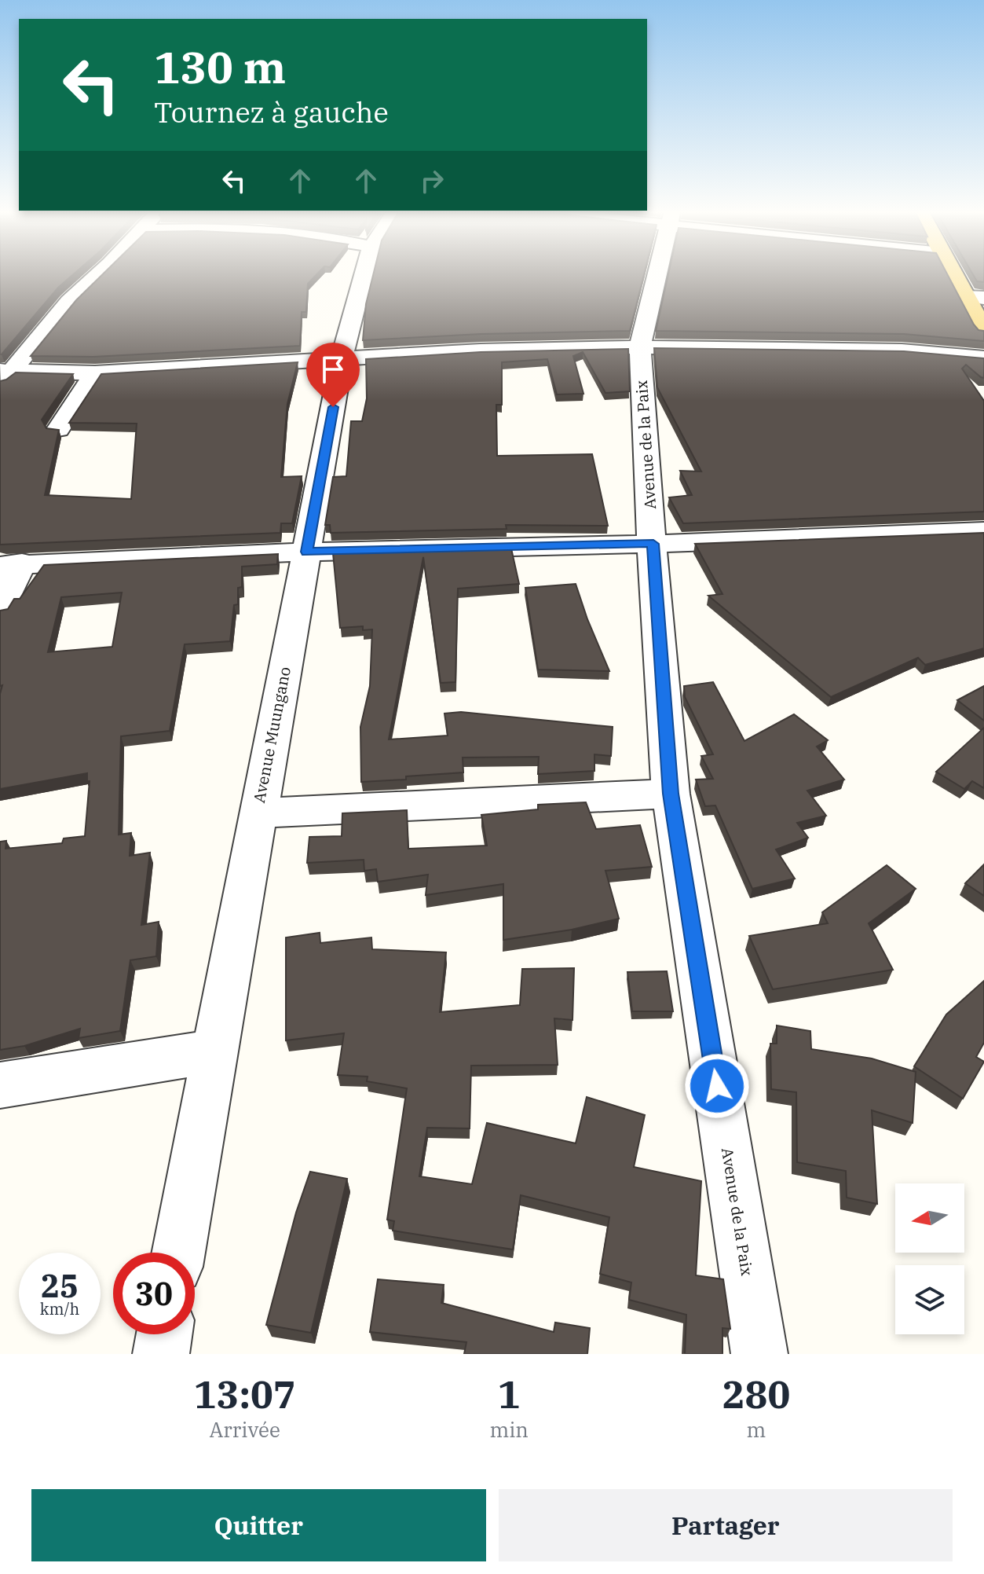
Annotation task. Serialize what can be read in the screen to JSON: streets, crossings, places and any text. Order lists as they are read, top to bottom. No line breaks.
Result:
{"streets":{"street":["Avenue de la Paix","Avenue Muungano"]},"north":"left","page":{"turn":["130 m","Tournez à gauche"],"speed":"25 km/h","limit":"30","eta":["13:07","Arrivée","1","min","280","m"],"buttons":["Quitter","Partager"]}}
